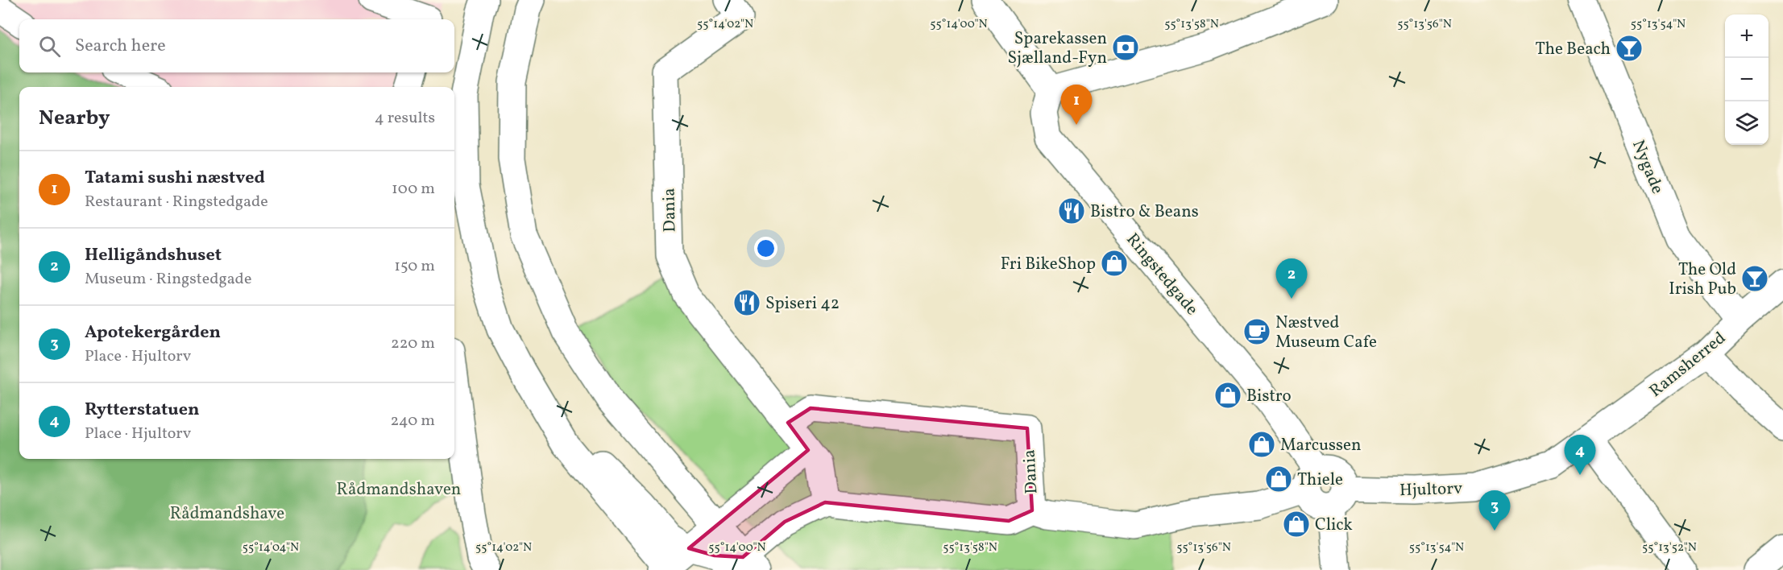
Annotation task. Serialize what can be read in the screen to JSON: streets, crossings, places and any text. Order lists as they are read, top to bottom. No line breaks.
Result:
{"streets":{"street":["Nygade","Dania","Ringstedgade","Ramsherred","Hjultorv"]},"crossings":[["Nygade","Ramsherred"],["Dania","Ringstedgade"],["Dania","Hjultorv"],["Ringstedgade","Hjultorv"],["Ramsherred","Hjultorv"]],"parks":["Rådmandshaven","Rådmandshave"],"places":{"bank":["Sparekassen Sjælland-Fyn"],"bar":["The Beach","The Old Irish Pub"],"restaurant":["Bistro & Beans","Spiseri 42"],"shop":["Fri BikeShop","Bistro","Marcussen","Thiele","Click"],"cafe":["Næstved Museum Cafe"]},"page":{"map_buttons":["+","−"],"search":"Search here","pins":["1","2","4","3"],"heading":["Nearby","4 results"],"list":[{"mark":"1","name":"Tatami sushi næstved","note":"Restaurant · Ringstedgade","value":"100 m"},{"mark":"2","name":"Helligåndshuset","note":"Museum · Ringstedgade","value":"150 m"},{"mark":"3","name":"Apotekergården","note":"Place · Hjultorv","value":"220 m"},{"mark":"4","name":"Rytterstatuen","note":"Place · Hjultorv","value":"240 m"}]},"coordinates":["55°14'02\"N","55°14'00\"N","55°13'58\"N","55°13'56\"N","55°13'54\"N","55°14'04\"N","55°13'52\"N"]}
